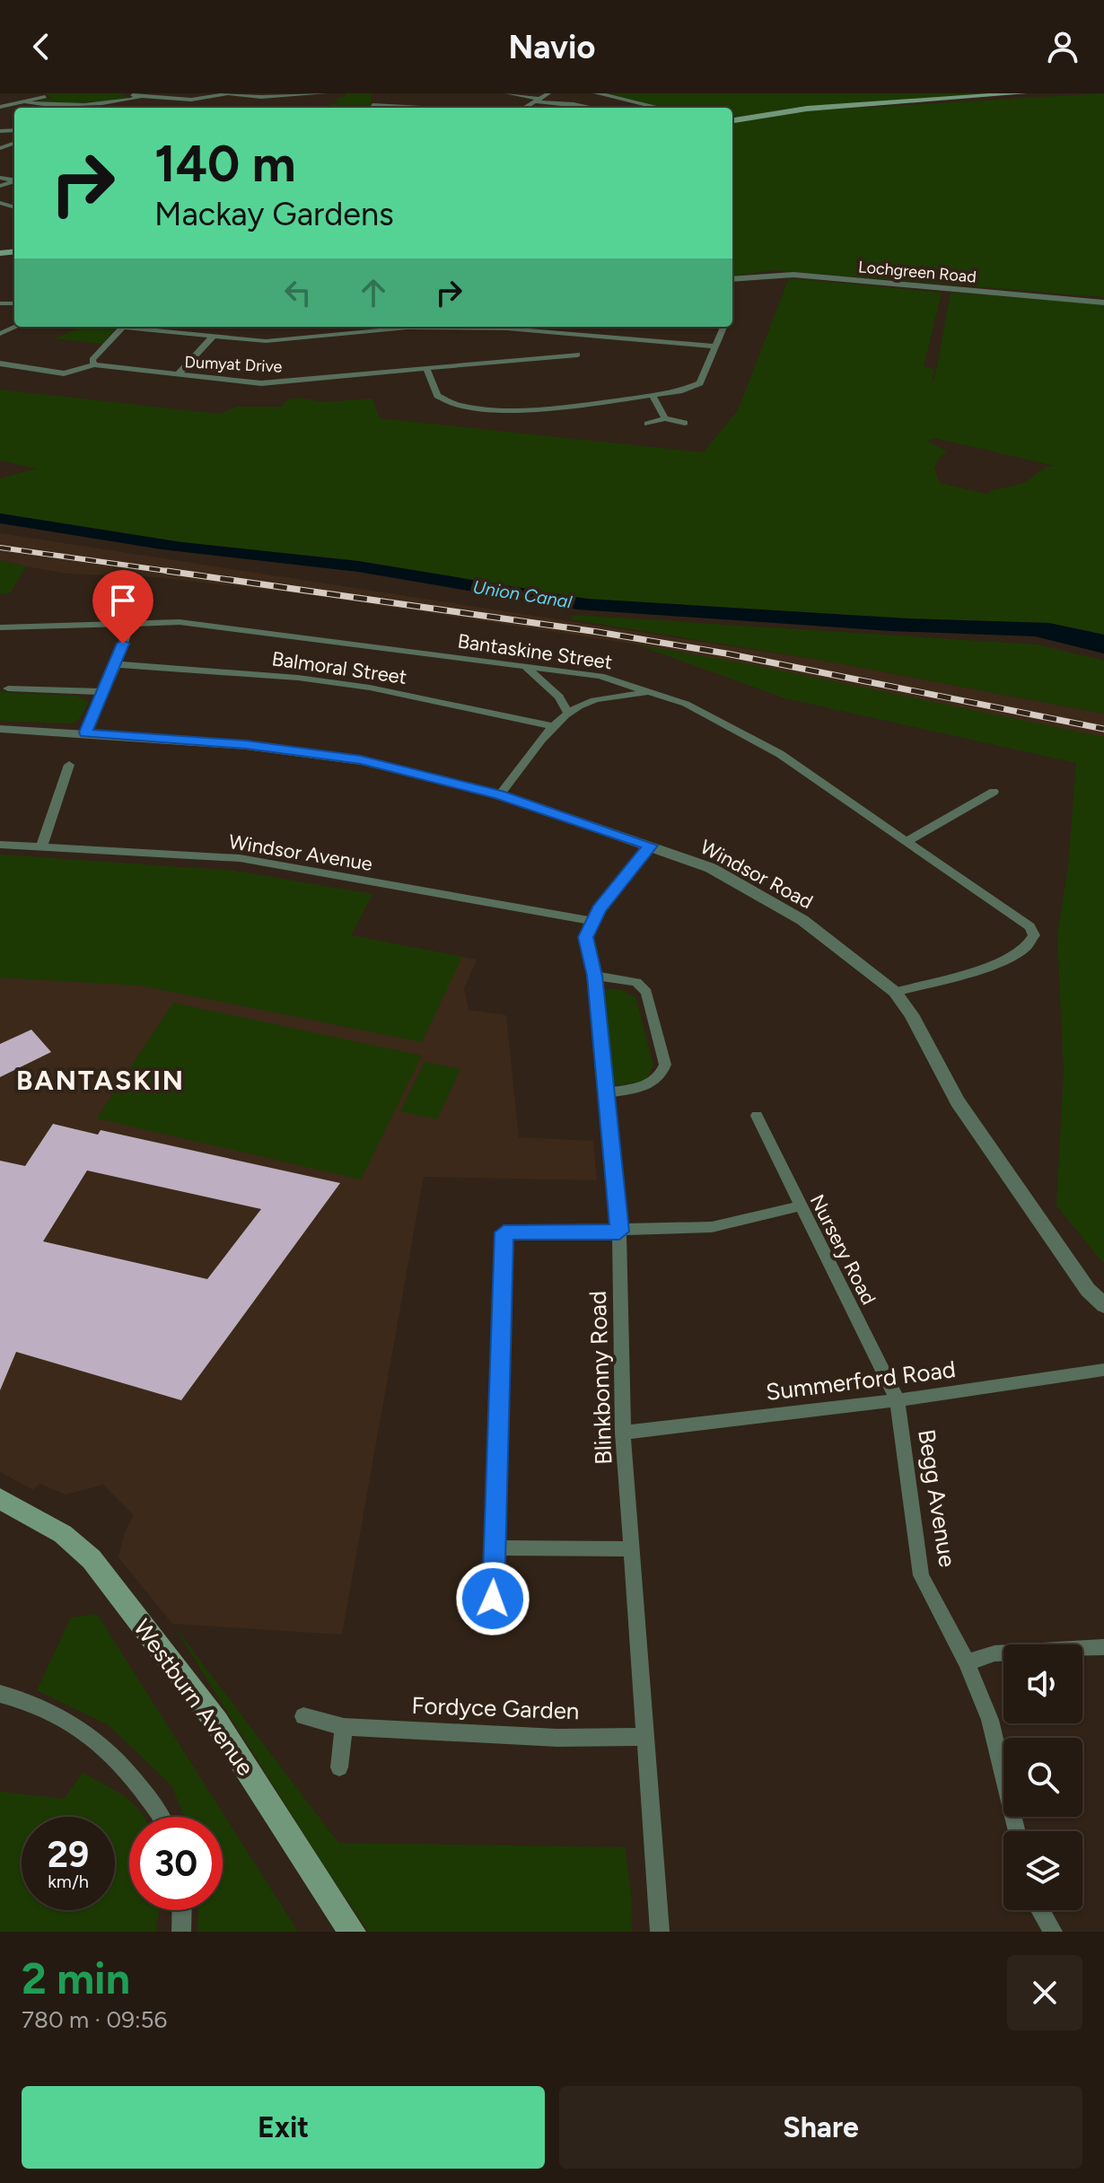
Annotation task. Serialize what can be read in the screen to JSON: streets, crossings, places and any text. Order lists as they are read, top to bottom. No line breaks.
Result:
{"streets":{"main road":["Westburn Avenue"],"street":["Lochgreen Road","Dumyat Drive","Bantaskine Street","Balmoral Street","Windsor Avenue","Windsor Road","Nursery Road","Blinkbonny Road","Summerford Road","Begg Avenue","Fordyce Garden"]},"crossings":[["Bantaskine Street","Windsor Road"],["Windsor Avenue","Blinkbonny Road"],["Nursery Road","Summerford Road"],["Nursery Road","Begg Avenue"],["Blinkbonny Road","Summerford Road"],["Blinkbonny Road","Fordyce Garden"],["Summerford Road","Begg Avenue"]],"districts":["BANTASKIN"],"water":["Union Canal"],"page":{"header":"Navio","turn":["140 m","Mackay Gardens"],"speed":"29 km/h","limit":"30","heading":["2 min","780 m · 09:56"],"buttons":["Exit","Share"]}}
